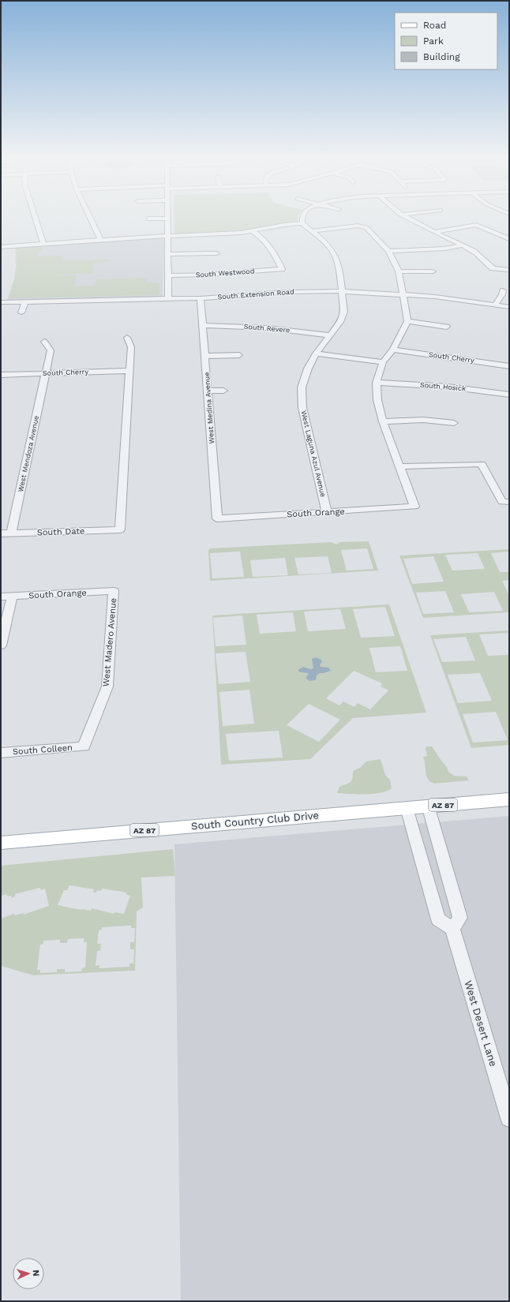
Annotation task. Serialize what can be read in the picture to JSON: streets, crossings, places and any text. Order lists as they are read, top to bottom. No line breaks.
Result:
{"streets":{"main road":["AZ 87","South Country Club Drive"],"street":["South Westwood","South Extension Road","South Revere","South Cherry","South Hosick","West Medina Avenue","West Mendoza Avenue","West Laguna Azul Avenue","South Orange","South Date","West Madero Avenue","South Colleen","West Desert Lane"]},"crossings":[["South Extension Road","West Medina Avenue"],["South Extension Road","West Laguna Azul Avenue"],["South Revere","West Medina Avenue"],["South Revere","West Laguna Azul Avenue"],["South Cherry","West Mendoza Avenue"],["South Cherry","South Date"],["West Medina Avenue","South Orange"],["West Mendoza Avenue","South Date"],["West Laguna Azul Avenue","South Orange"],["South Orange","West Madero Avenue"],["West Madero Avenue","South Colleen"]],"legend":["Road","Park","Building"],"north":"right"}
